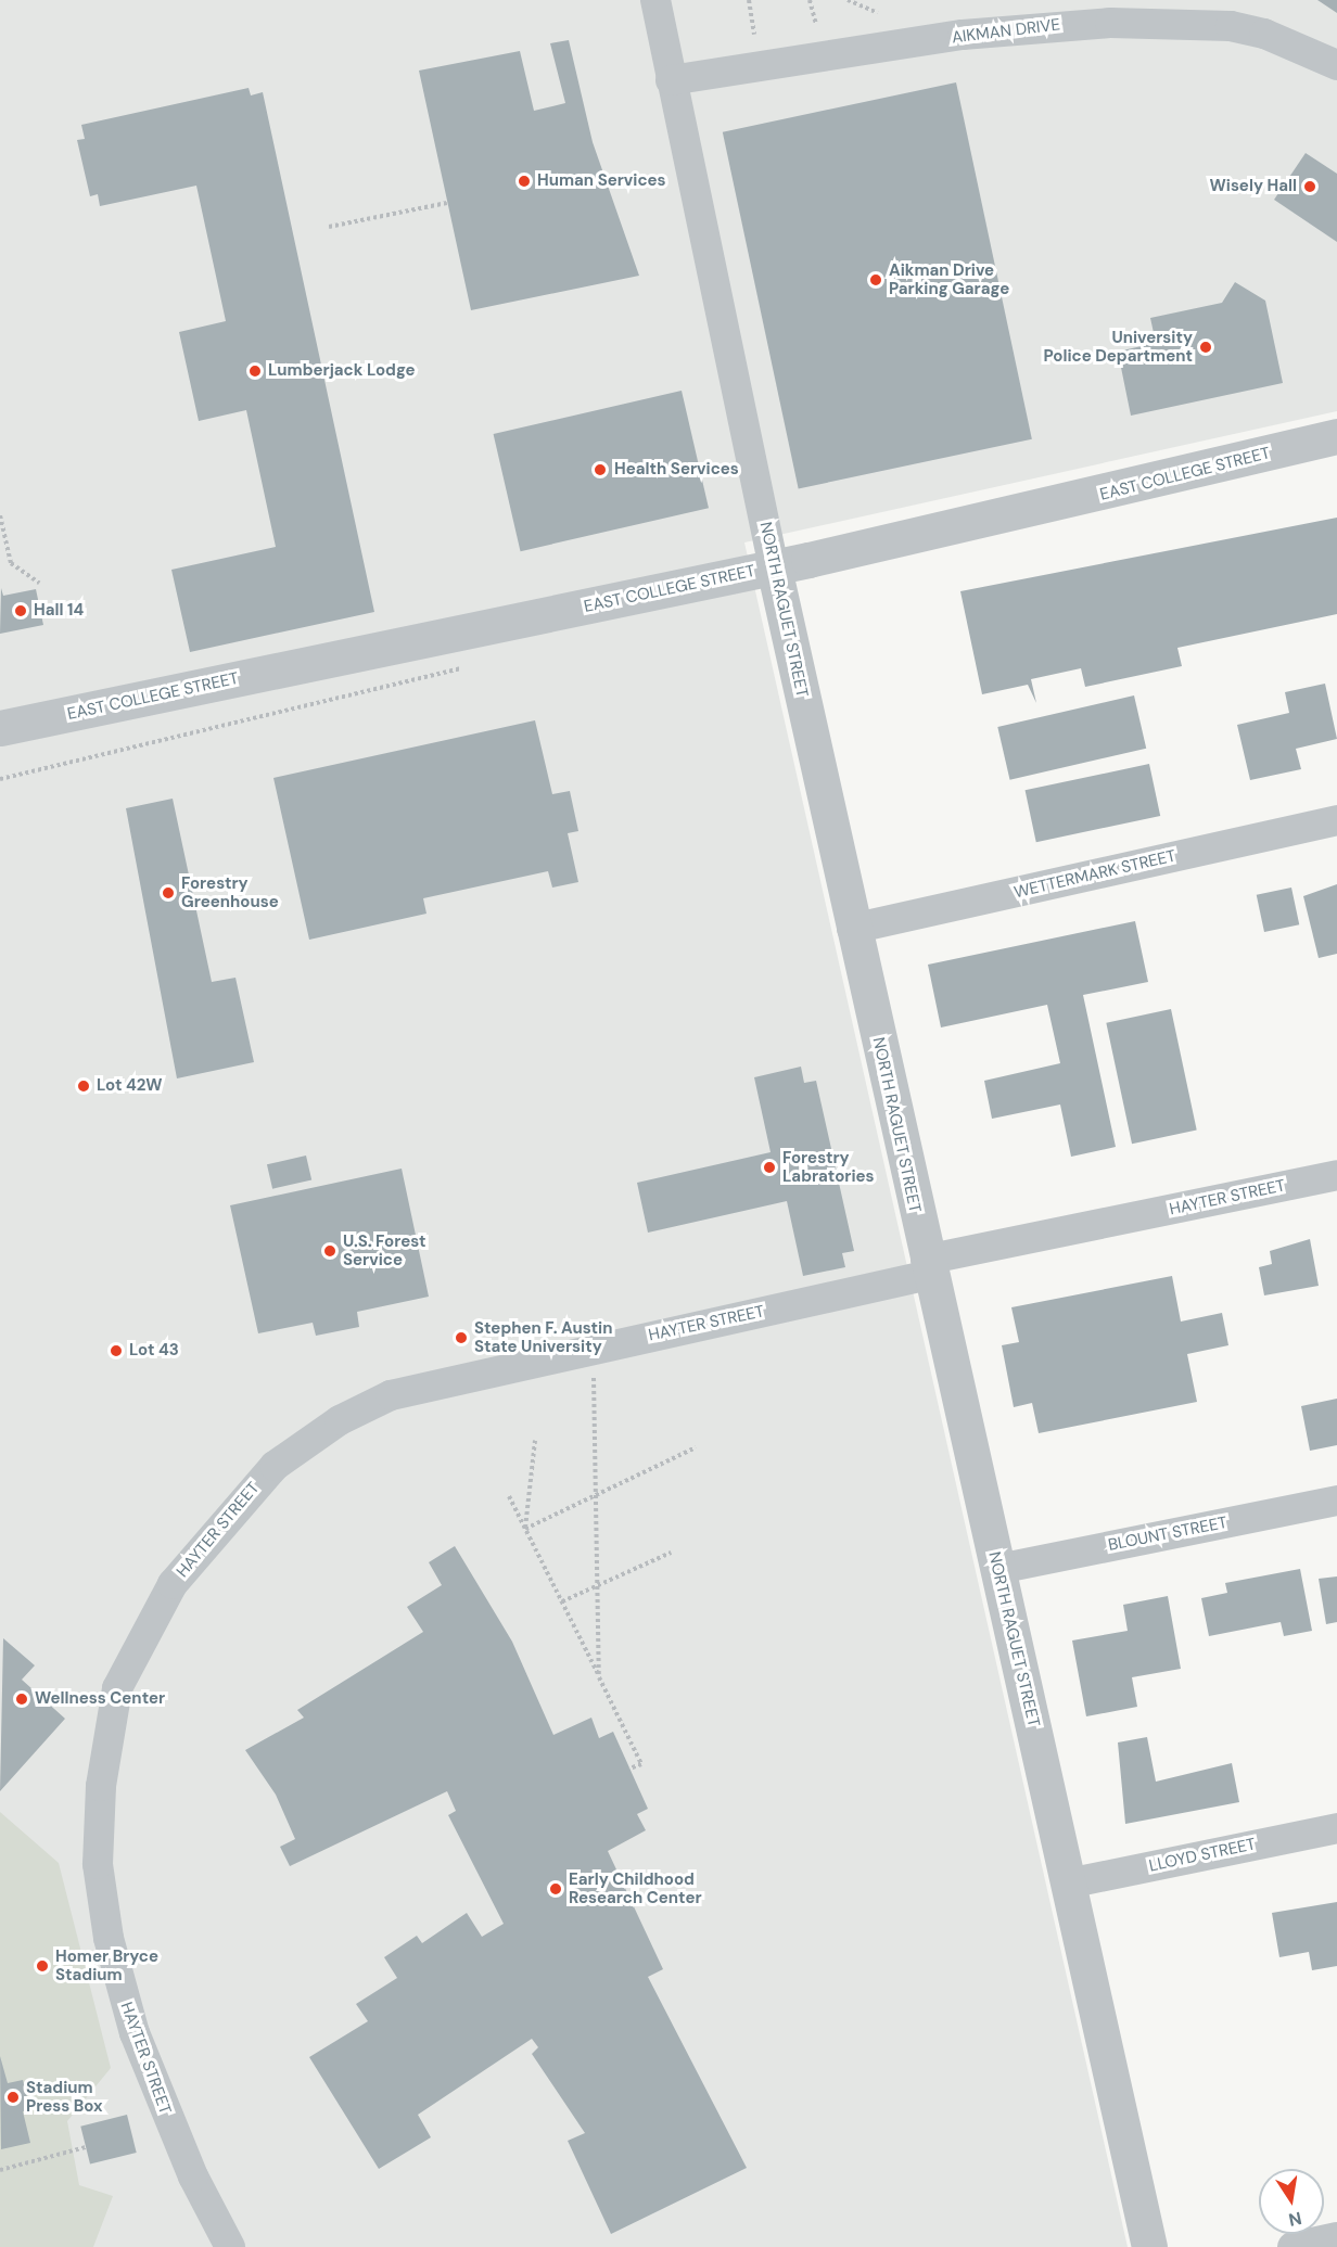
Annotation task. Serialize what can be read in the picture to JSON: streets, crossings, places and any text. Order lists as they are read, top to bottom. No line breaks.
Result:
{"streets":{"street":["AIKMAN DRIVE","EAST COLLEGE STREET","NORTH RAGUET STREET","WETTERMARK STREET","HAYTER STREET","BLOUNT STREET","LLOYD STREET"]},"crossings":[["AIKMAN DRIVE","NORTH RAGUET STREET"],["EAST COLLEGE STREET","NORTH RAGUET STREET"],["NORTH RAGUET STREET","WETTERMARK STREET"],["NORTH RAGUET STREET","HAYTER STREET"],["NORTH RAGUET STREET","BLOUNT STREET"],["NORTH RAGUET STREET","LLOYD STREET"]],"places":["Human Services","Wisely Hall","Aikman Drive Parking Garage","University Police Department","Lumberjack Lodge","Health Services","Hall 14","Forestry Greenhouse","Lot 42W","Forestry Labratories","U.S. Forest Service","Stephen F. Austin State University","Lot 43","Wellness Center","Early Childhood Research Center","Homer Bryce Stadium","Stadium Press Box"],"north":"bottom"}
